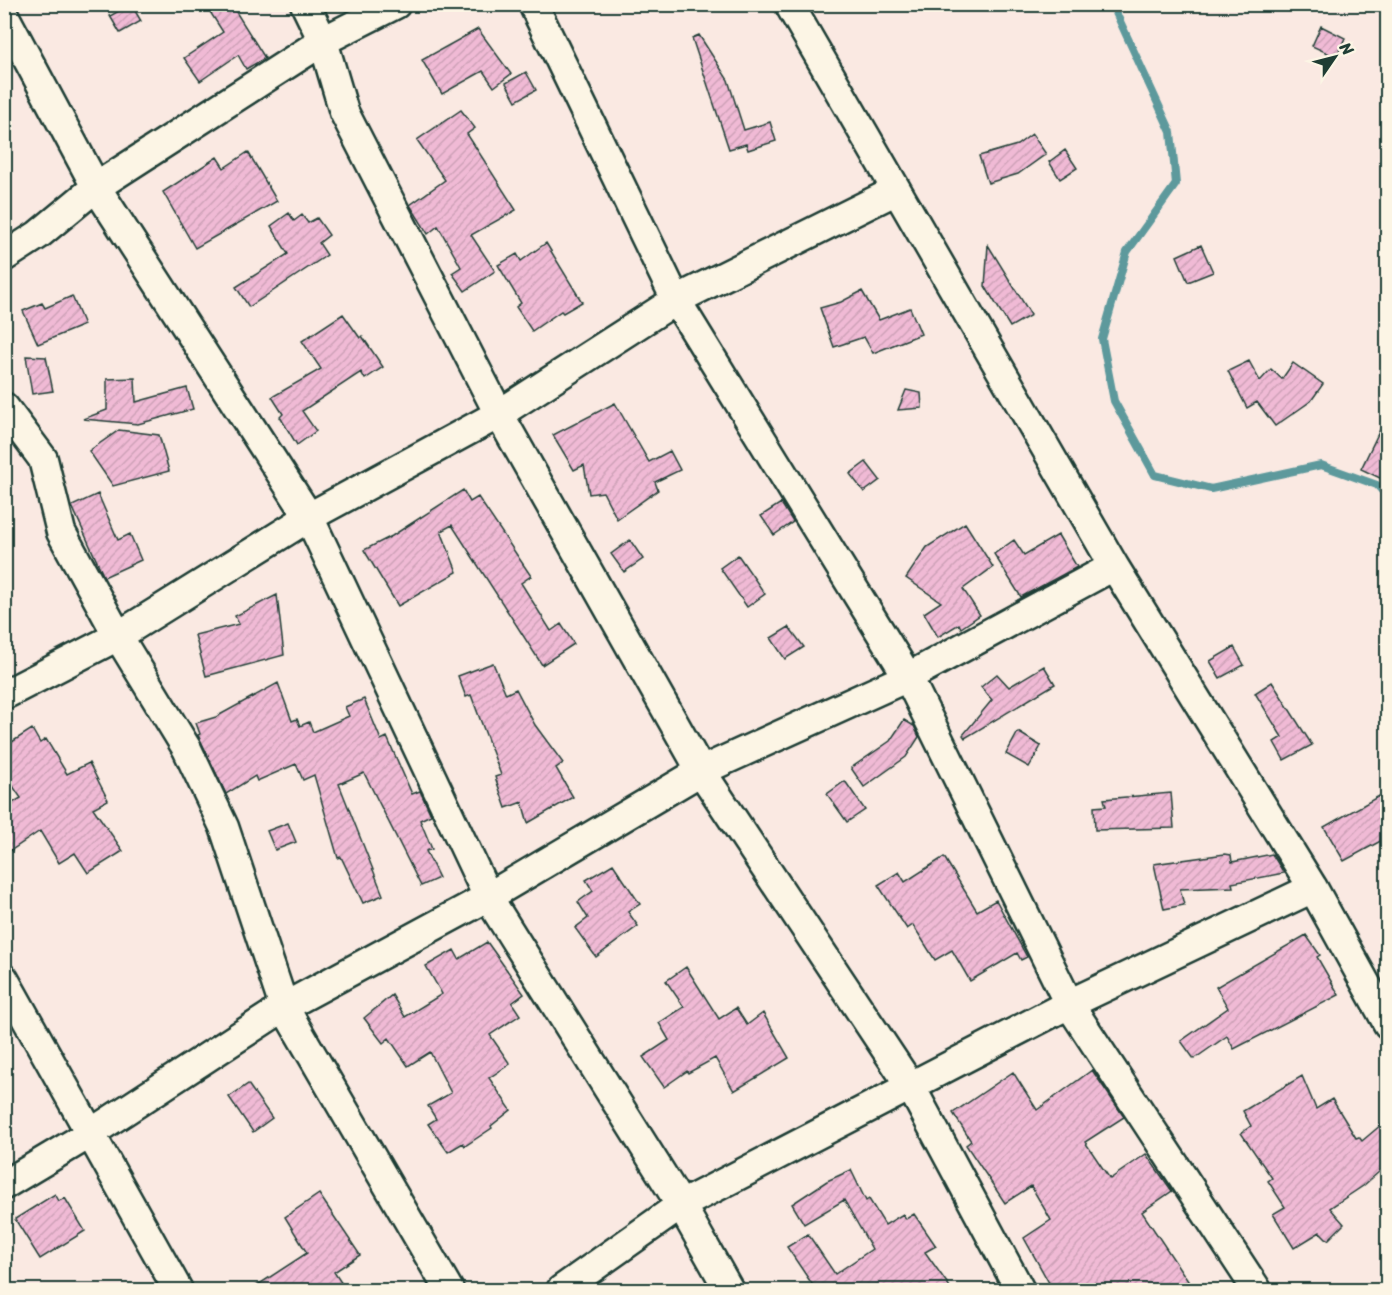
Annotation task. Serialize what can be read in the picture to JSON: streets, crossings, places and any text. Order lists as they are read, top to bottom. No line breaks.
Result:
{"north":"top right"}
